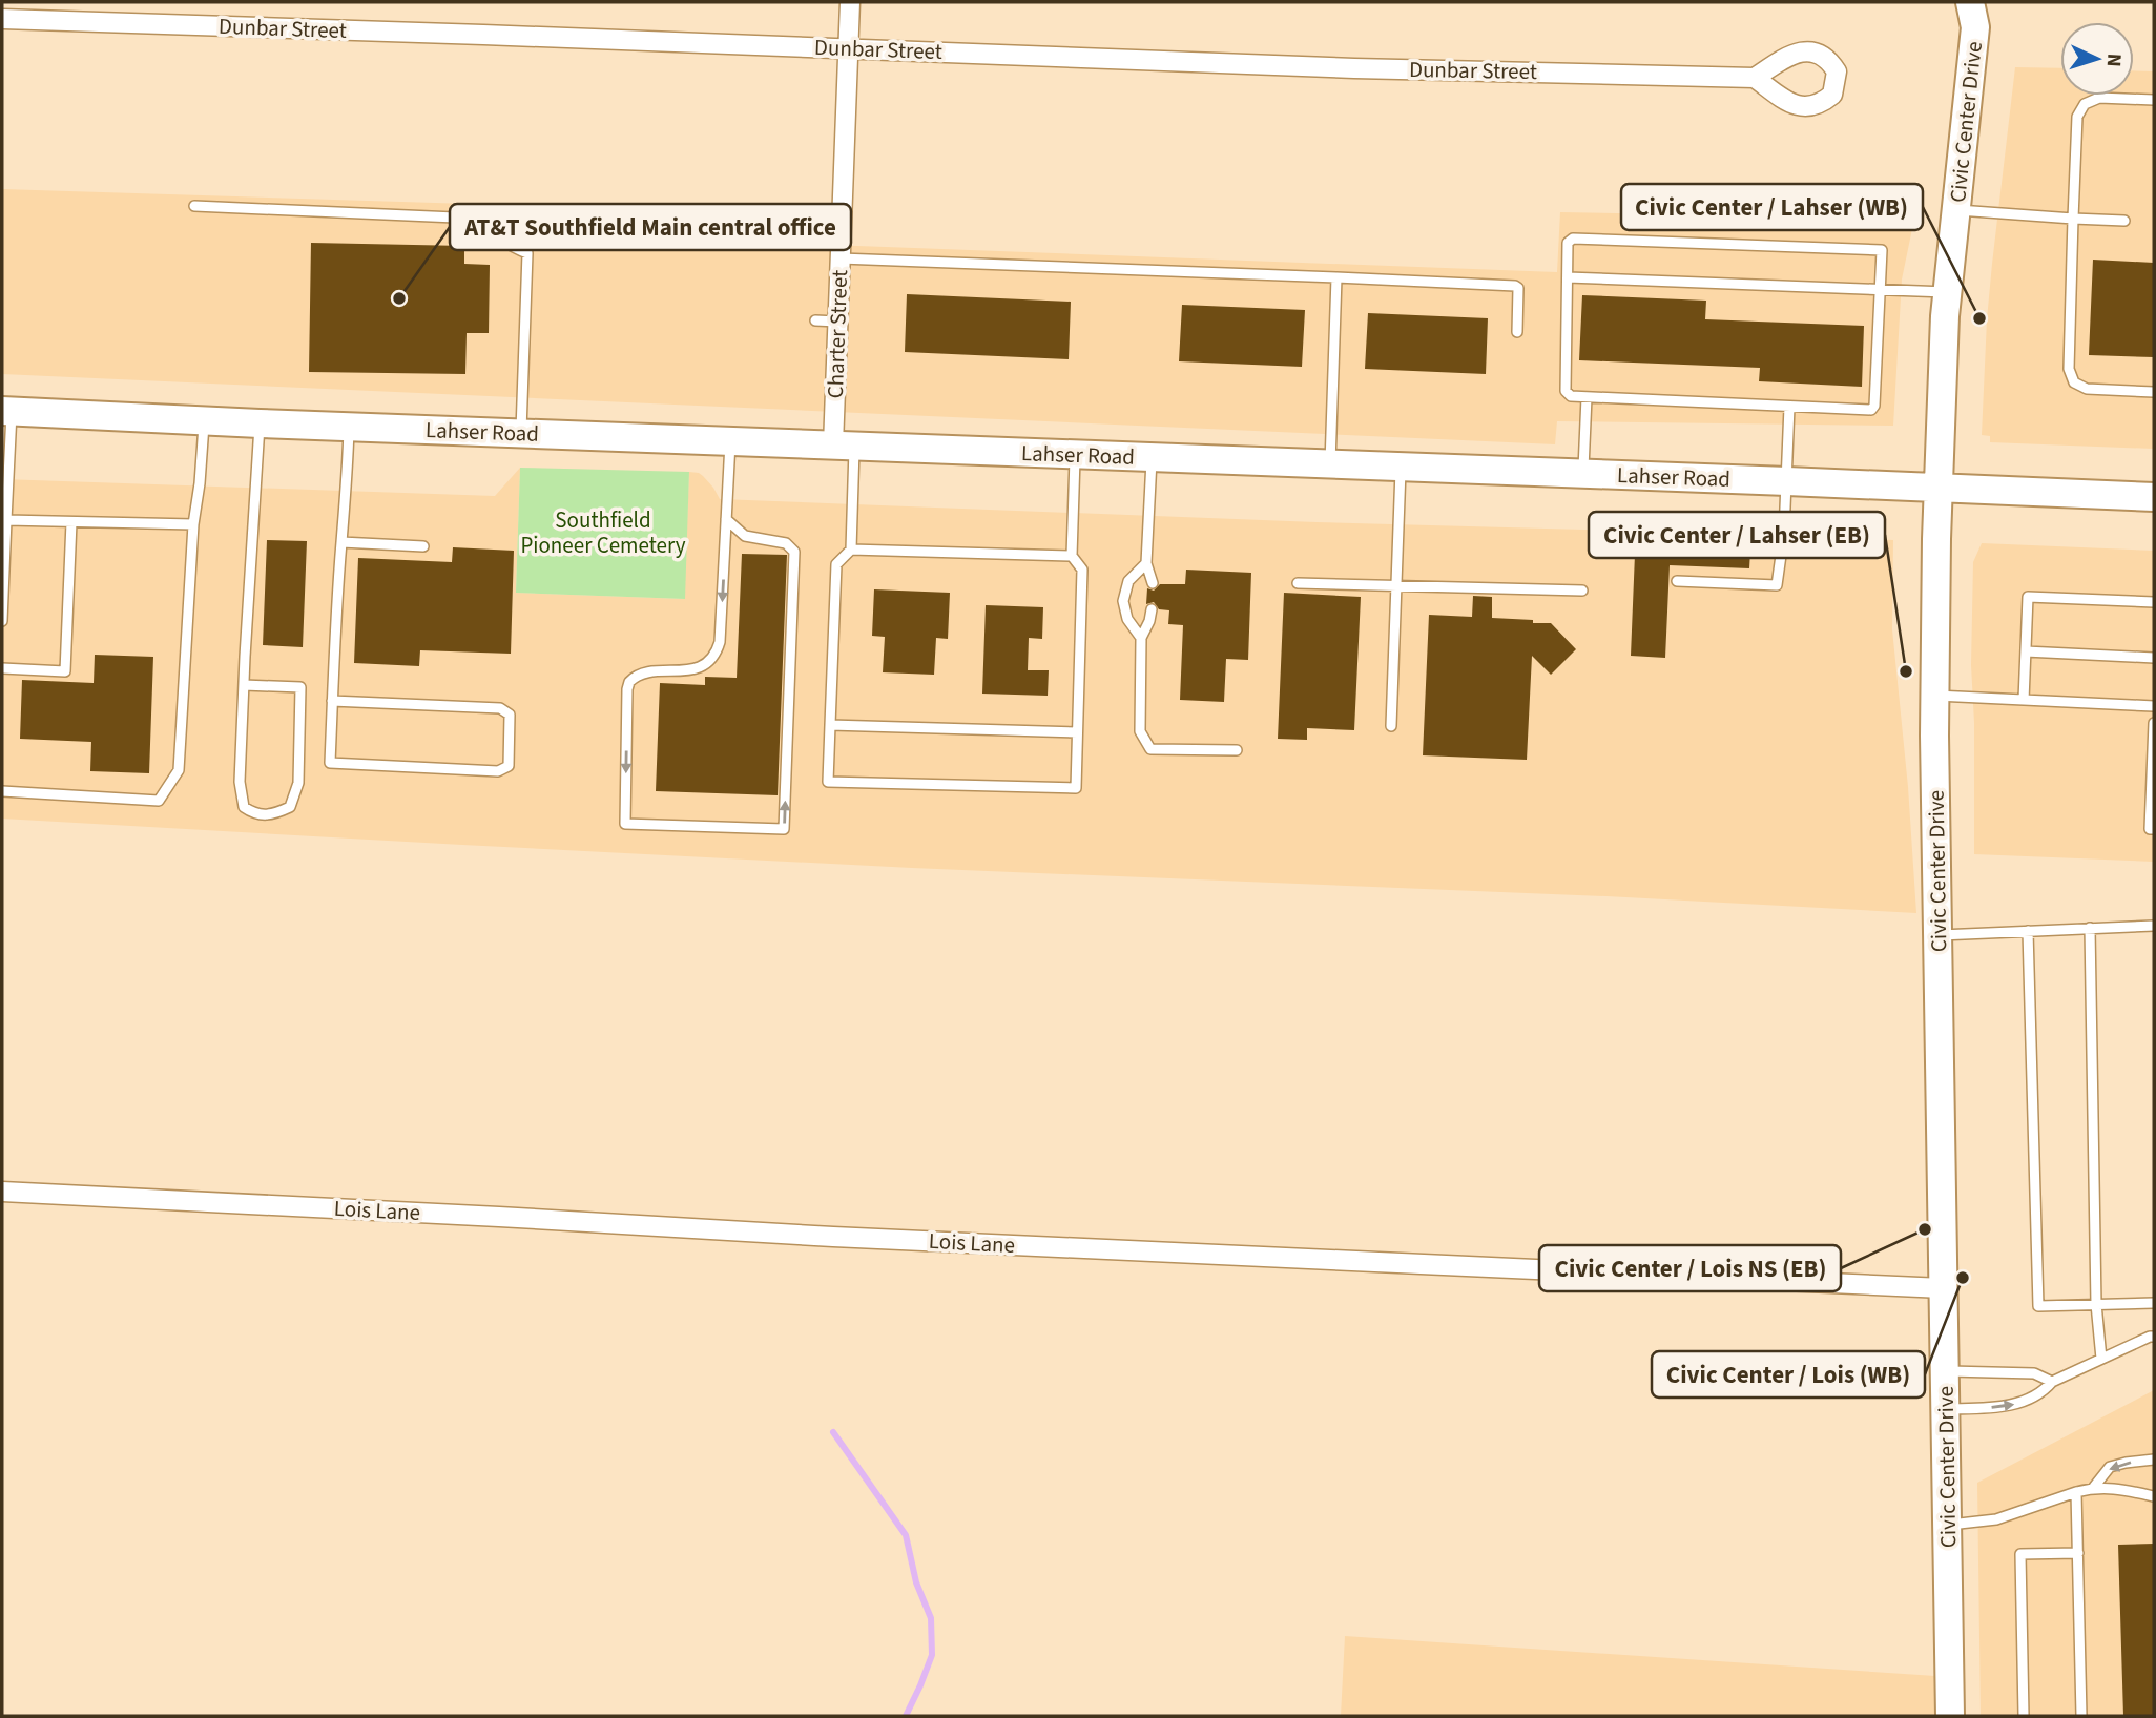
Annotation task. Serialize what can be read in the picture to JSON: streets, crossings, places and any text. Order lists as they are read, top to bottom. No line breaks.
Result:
{"streets":{"main road":["Civic Center Drive","Lahser Road"],"street":["Dunbar Street","Charter Street","Lois Lane"]},"crossings":[["Dunbar Street","Charter Street"],["Civic Center Drive","Lahser Road"],["Civic Center Drive","Lois Lane"],["Charter Street","Lahser Road"]],"parks":["Southfield Pioneer Cemetery"],"places":["AT&T Southfield Main central office","Civic Center / Lahser (WB)","Civic Center / Lahser (EB)","Civic Center / Lois NS (EB)","Civic Center / Lois (WB)"],"north":"right"}
